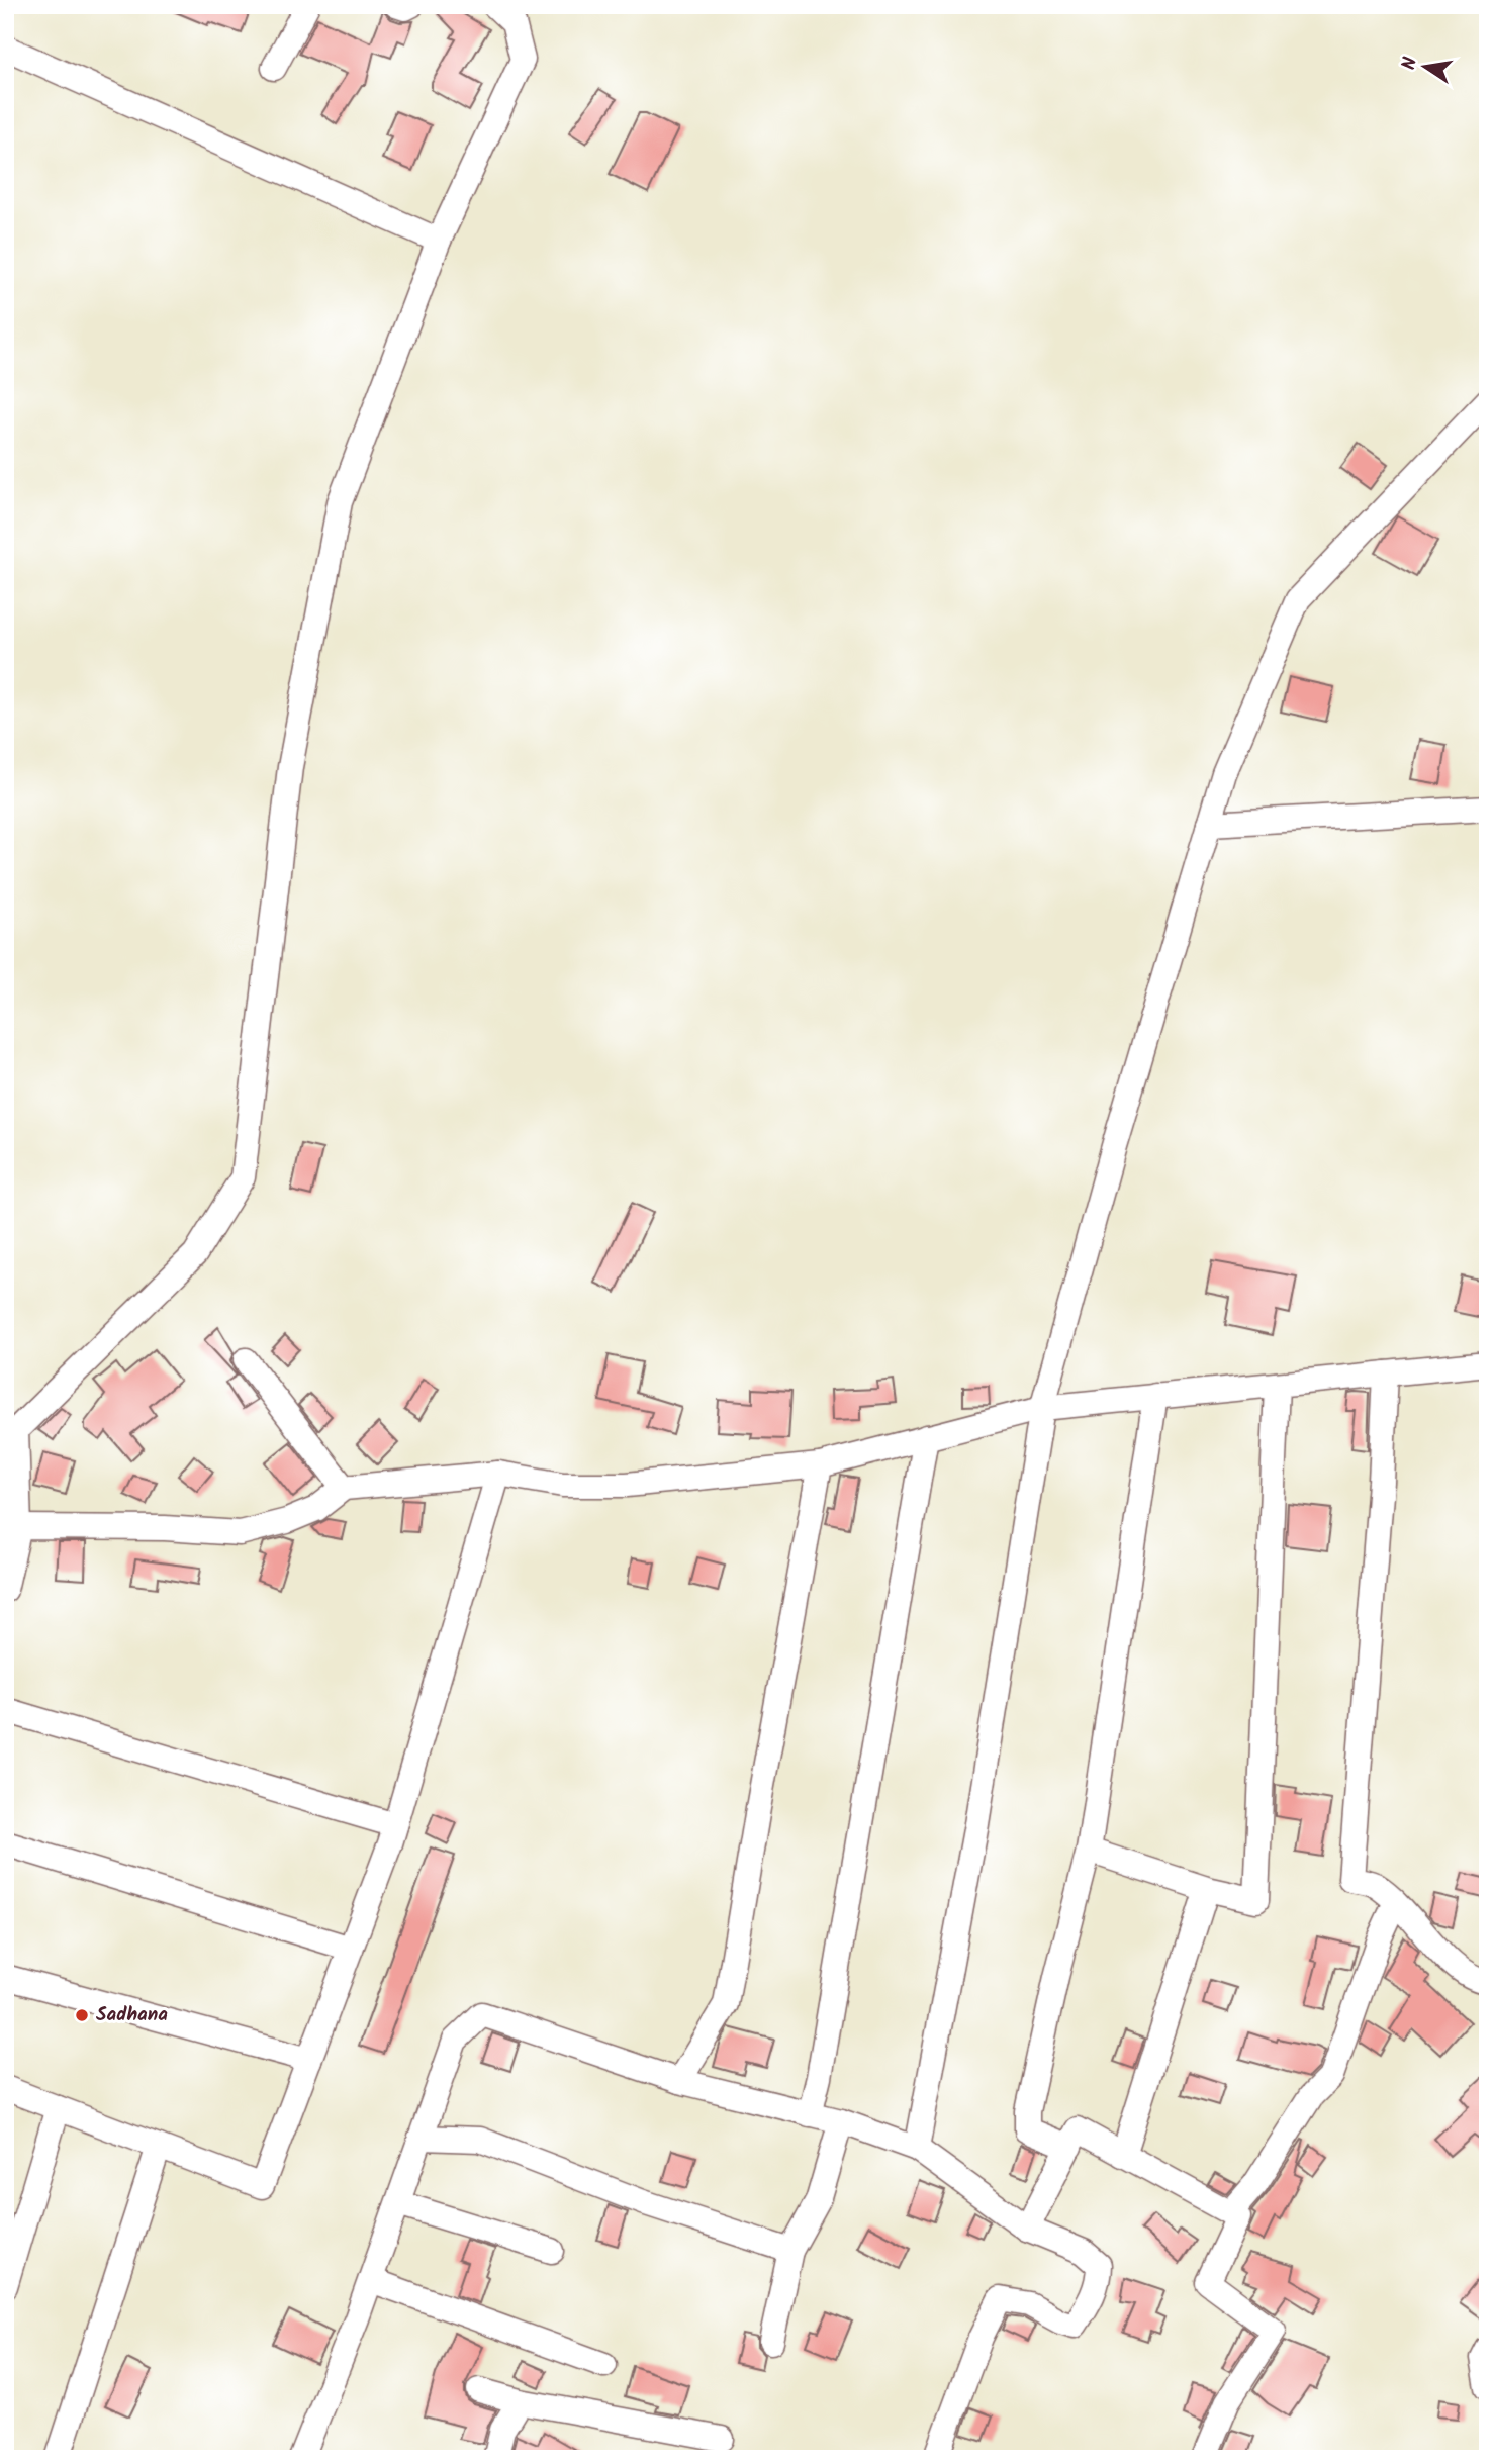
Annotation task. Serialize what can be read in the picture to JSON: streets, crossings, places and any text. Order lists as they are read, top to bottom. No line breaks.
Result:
{"places":["Sadhana"],"north":"left"}
